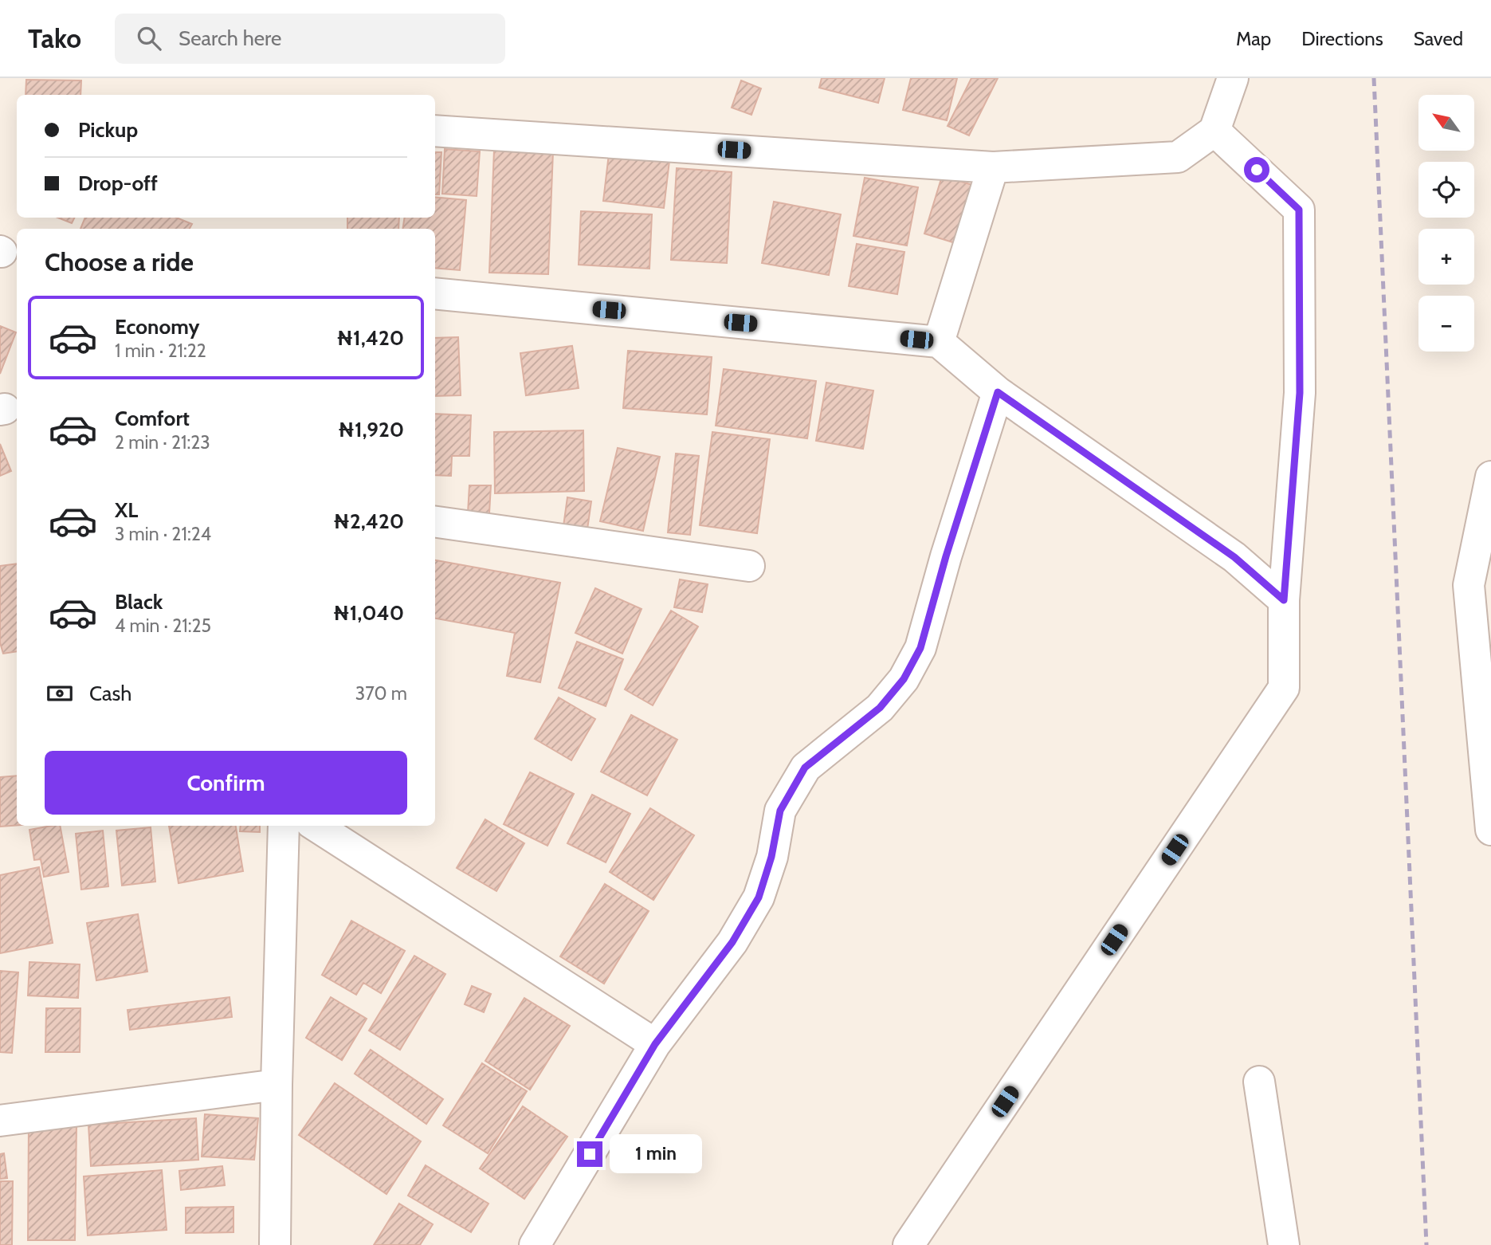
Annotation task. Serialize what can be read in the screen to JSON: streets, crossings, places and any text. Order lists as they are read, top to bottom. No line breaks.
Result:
{"north":"top left","page":{"header":"Tako","search":"Search here","nav":["Map","Directions","Saved"],"map_buttons":["+","−"],"banner":["Pickup","Drop-off"],"heading":"Choose a ride","list":[{"name":"Economy","note":"1 min · 21:22","value":"₦1,420"},{"name":"Comfort","note":"2 min · 21:23","value":"₦1,920"},{"name":"XL","note":"3 min · 21:24","value":"₦2,420"},{"name":"Black","note":"4 min · 21:25","value":"₦1,040"}],"pay":["Cash","370 m"],"buttons":"Confirm","bubble":"1 min"}}
